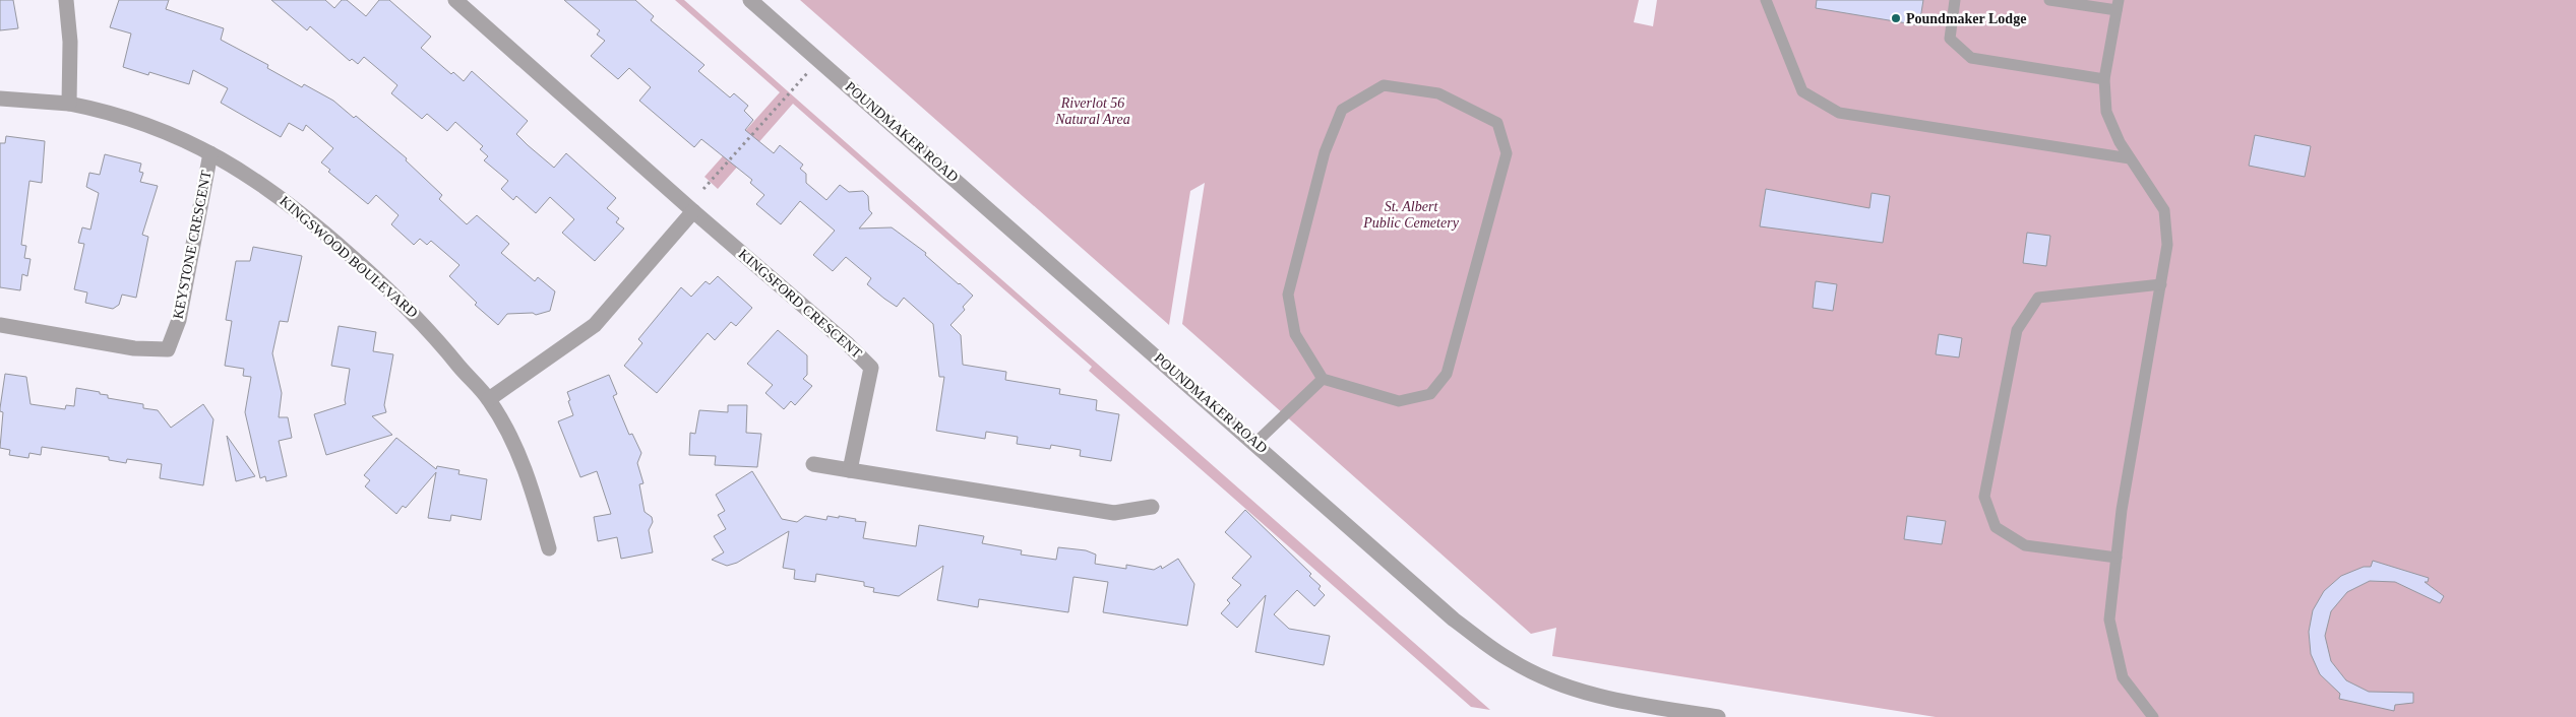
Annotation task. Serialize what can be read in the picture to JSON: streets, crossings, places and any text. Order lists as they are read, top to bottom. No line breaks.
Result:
{"streets":{"street":["POUNDMAKER ROAD","KEYSTONE CRESCENT","KINGSWOOD BOULEVARD","KINGSFORD CRESCENT"]},"crossings":[["KEYSTONE CRESCENT","KINGSWOOD BOULEVARD"]],"parks":["Riverlot 56 Natural Area","St. Albert Public Cemetery"],"places":["Poundmaker Lodge"]}
